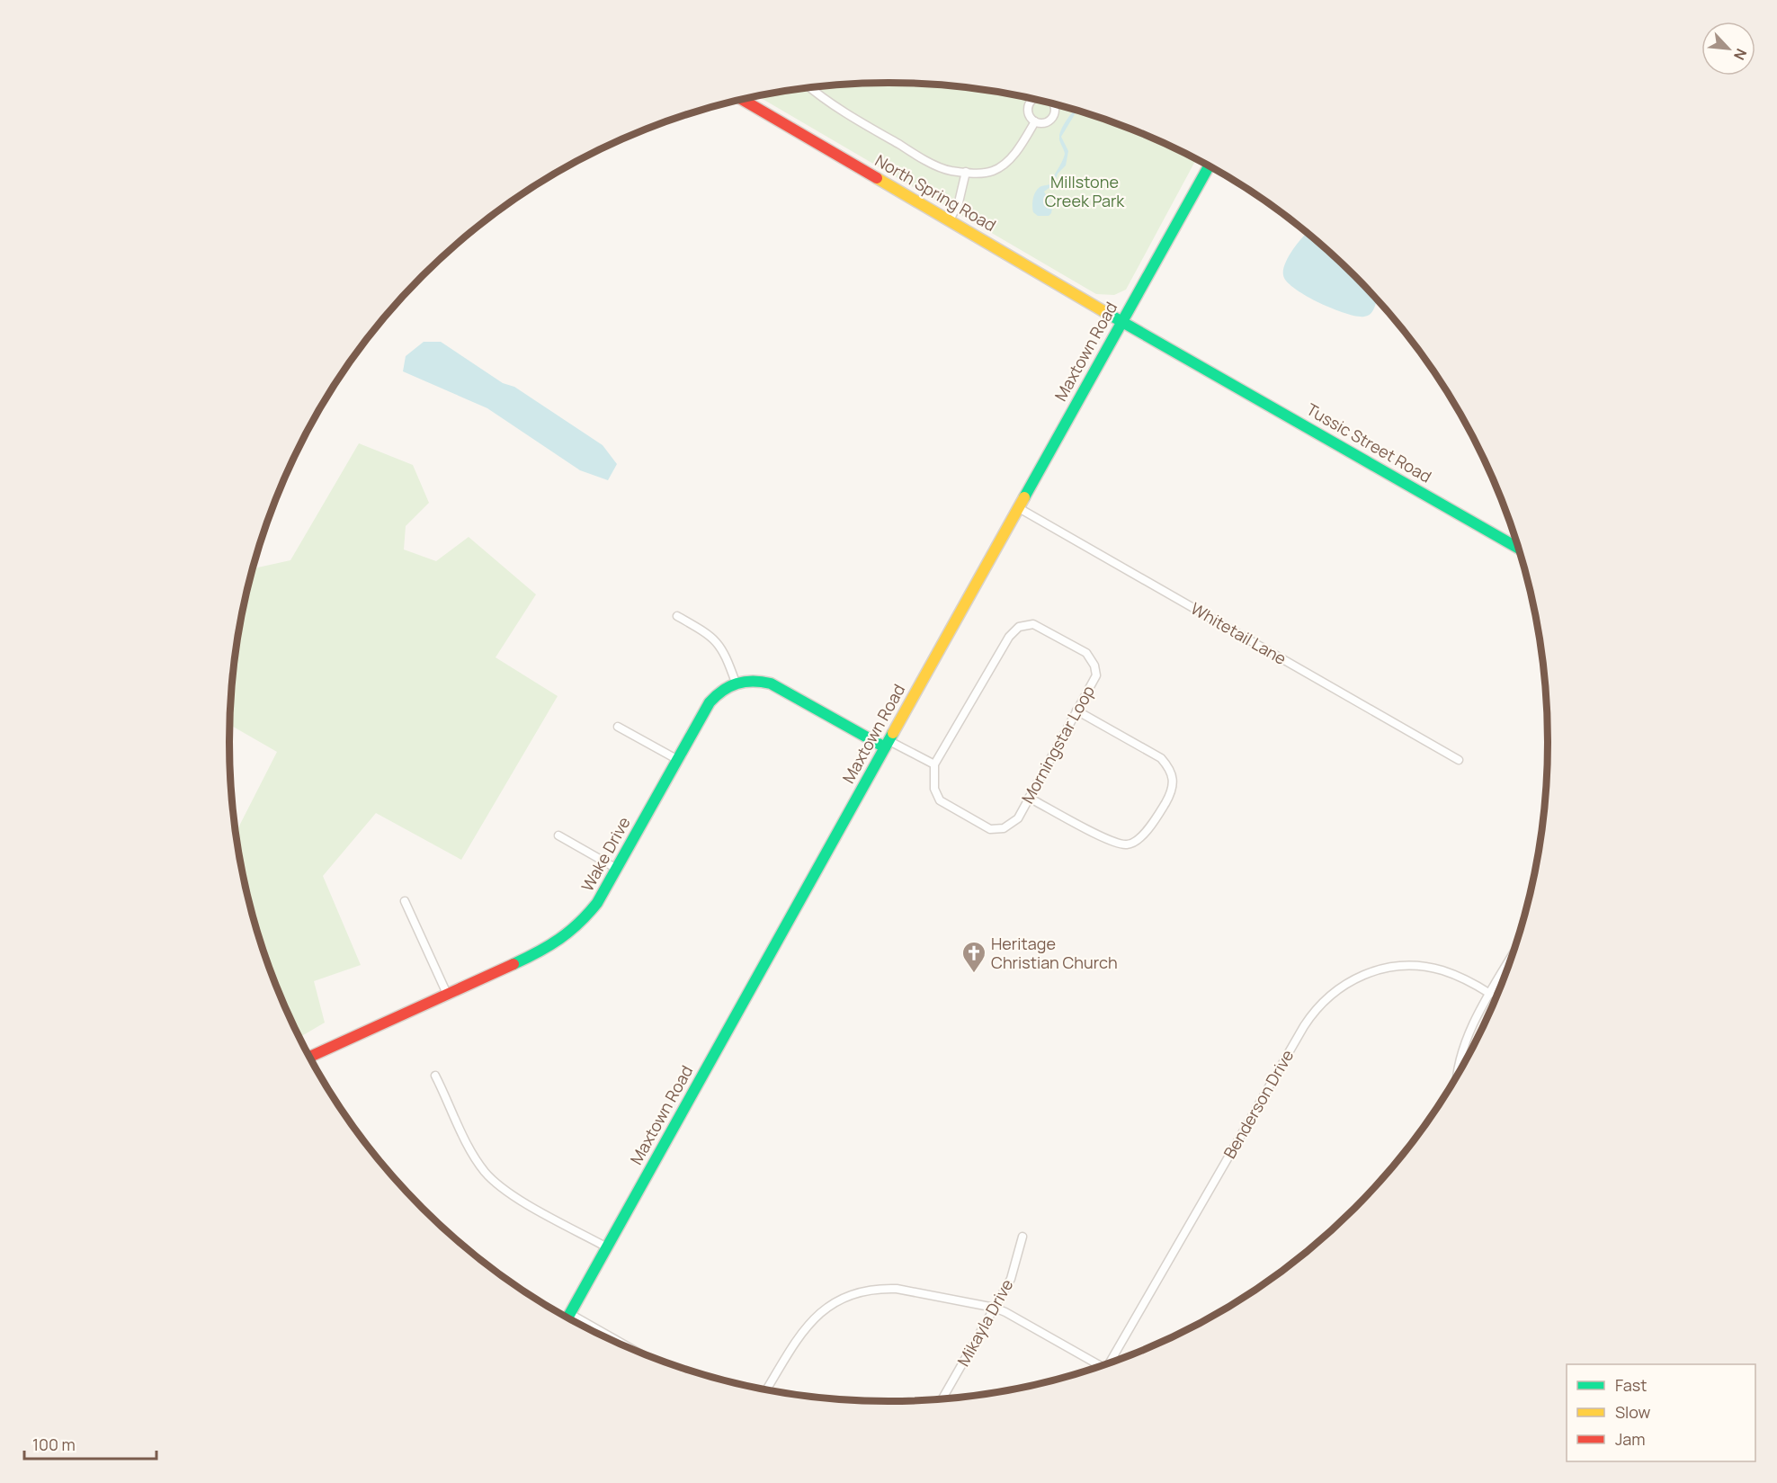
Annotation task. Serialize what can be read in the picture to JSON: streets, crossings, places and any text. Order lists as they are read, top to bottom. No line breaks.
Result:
{"streets":{"main road":["North Spring Road","Maxtown Road","Tussic Street Road","Wake Drive"],"street":["Whitetail Lane","Morningstar Loop","Benderson Drive","Mikayla Drive"]},"crossings":[["North Spring Road","Maxtown Road"],["North Spring Road","Tussic Street Road"],["Maxtown Road","Whitetail Lane"]],"parks":["Millstone Creek Park"],"places":{"church":["Heritage Christian Church"]},"legend":["Fast","Slow","Jam"],"scale_bar":"100 m","north":"bottom right"}
